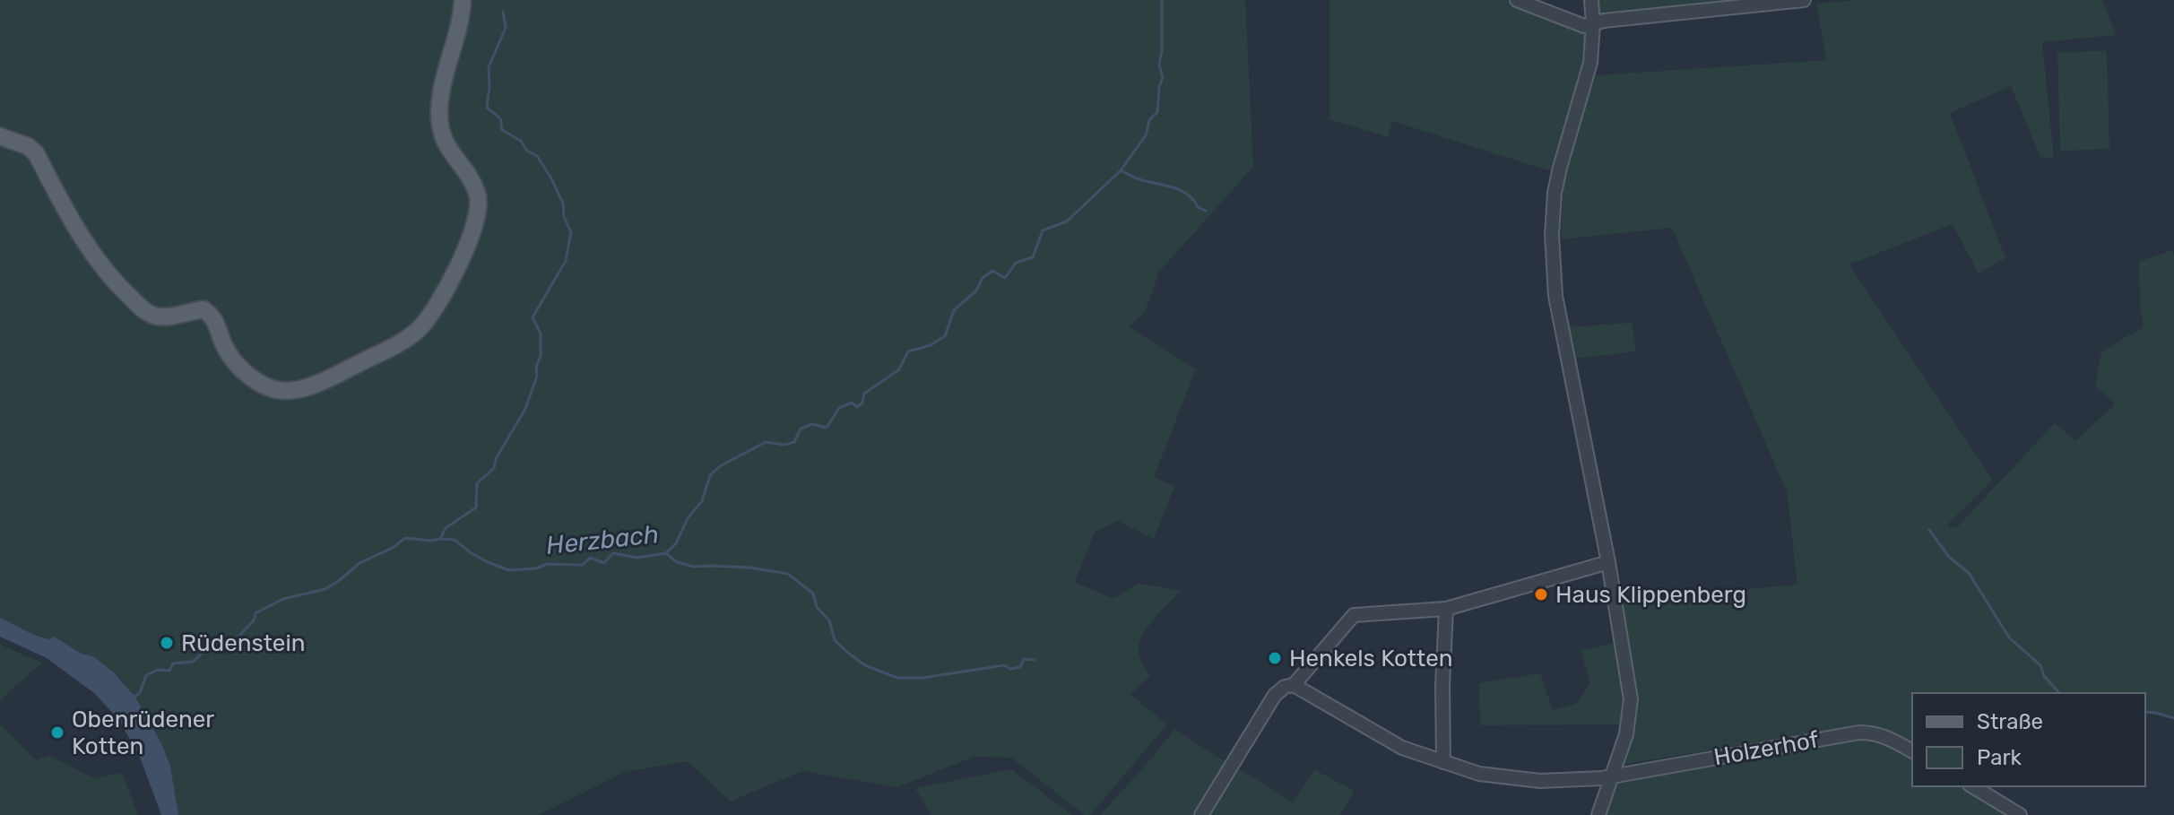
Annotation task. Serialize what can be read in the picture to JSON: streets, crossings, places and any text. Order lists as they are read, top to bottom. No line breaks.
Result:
{"streets":{"street":["Holzerhof"]},"water":["Herzbach"],"places":["Haus Klippenberg","Rüdenstein","Henkels Kotten","Obenrüdener Kotten"],"legend":["Straße","Park"]}
